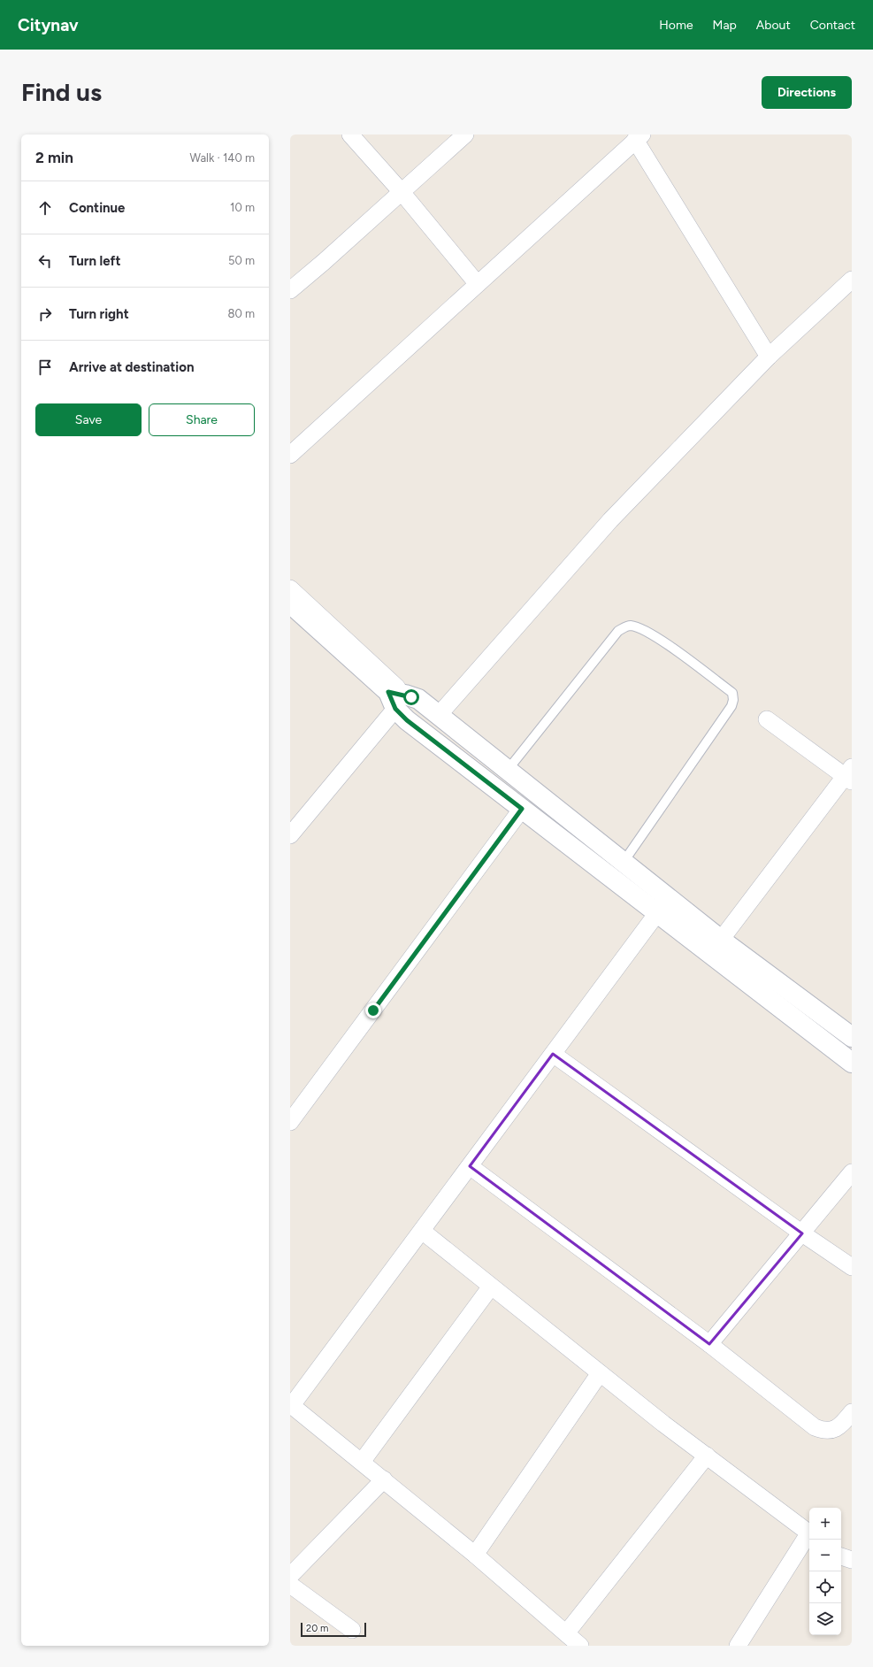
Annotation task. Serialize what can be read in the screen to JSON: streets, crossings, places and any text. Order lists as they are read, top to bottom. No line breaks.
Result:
{"scale_bar":"20 m","page":{"header":"Citynav","nav":["Home","Map","About","Contact"],"buttons":["Directions",["Save","Share"]],"title":"Find us","heading":["2 min","Walk · 140 m"],"list":[["Continue","10 m"],["Turn left","50 m"],["Turn right","80 m"],"Arrive at destination"],"map_buttons":["+","−"],"scale":"20 m"}}
